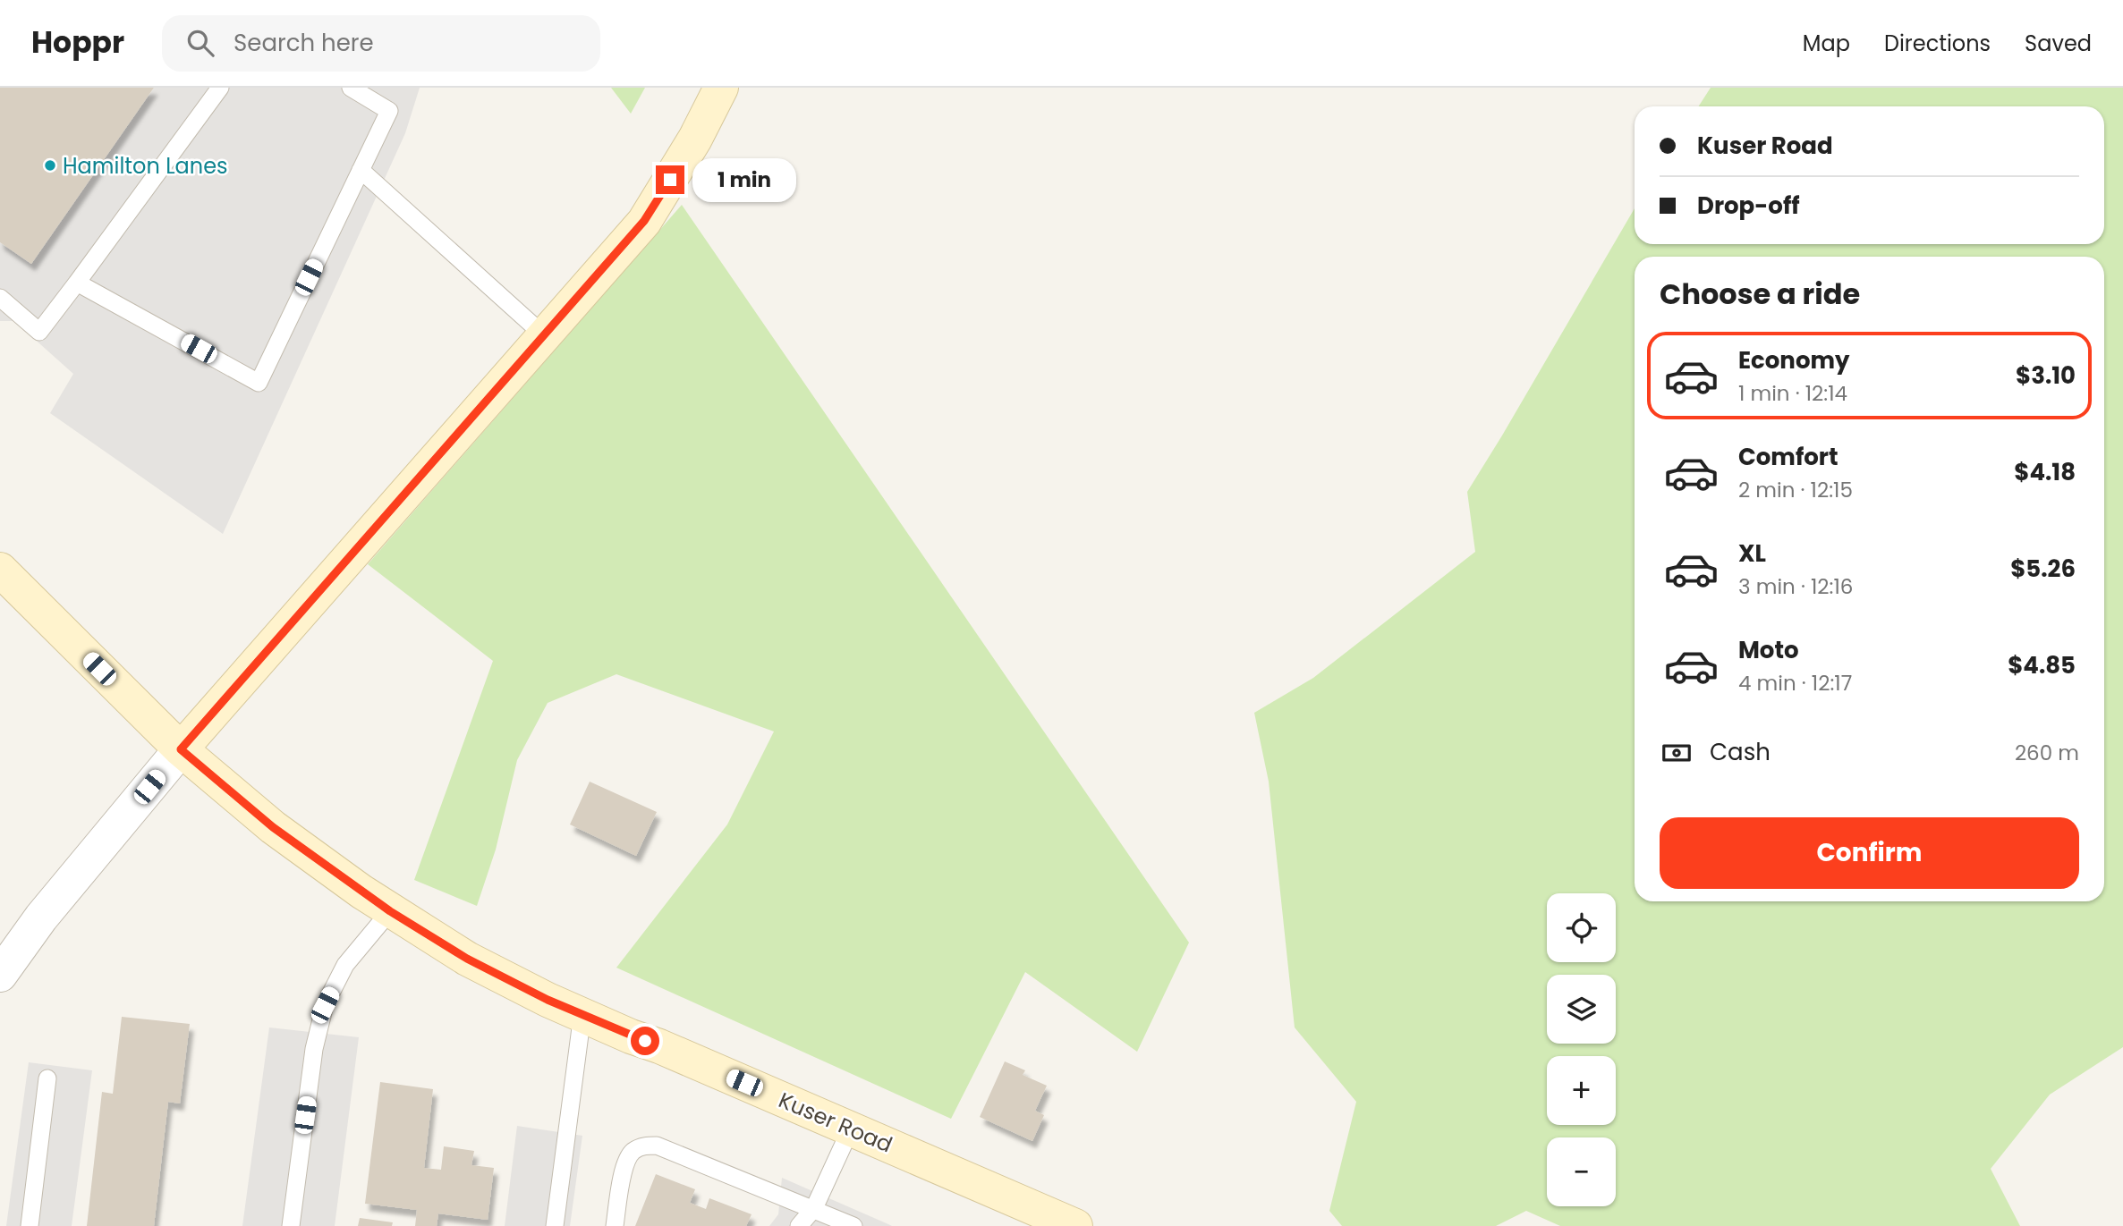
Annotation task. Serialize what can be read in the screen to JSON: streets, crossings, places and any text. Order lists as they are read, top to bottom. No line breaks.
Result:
{"streets":{"street":["Kuser Road"]},"places":["Hamilton Lanes"],"page":{"header":"Hoppr","search":"Search here","nav":["Map","Directions","Saved"],"banner":["Kuser Road","Drop-off"],"bubble":"1 min","heading":"Choose a ride","list":[{"name":"Economy","note":"1 min · 12:14","value":"$3.10"},{"name":"Comfort","note":"2 min · 12:15","value":"$4.18"},{"name":"XL","note":"3 min · 12:16","value":"$5.26"},{"name":"Moto","note":"4 min · 12:17","value":"$4.85"}],"pay":["Cash","260 m"],"buttons":"Confirm","map_buttons":["+","−"]}}
